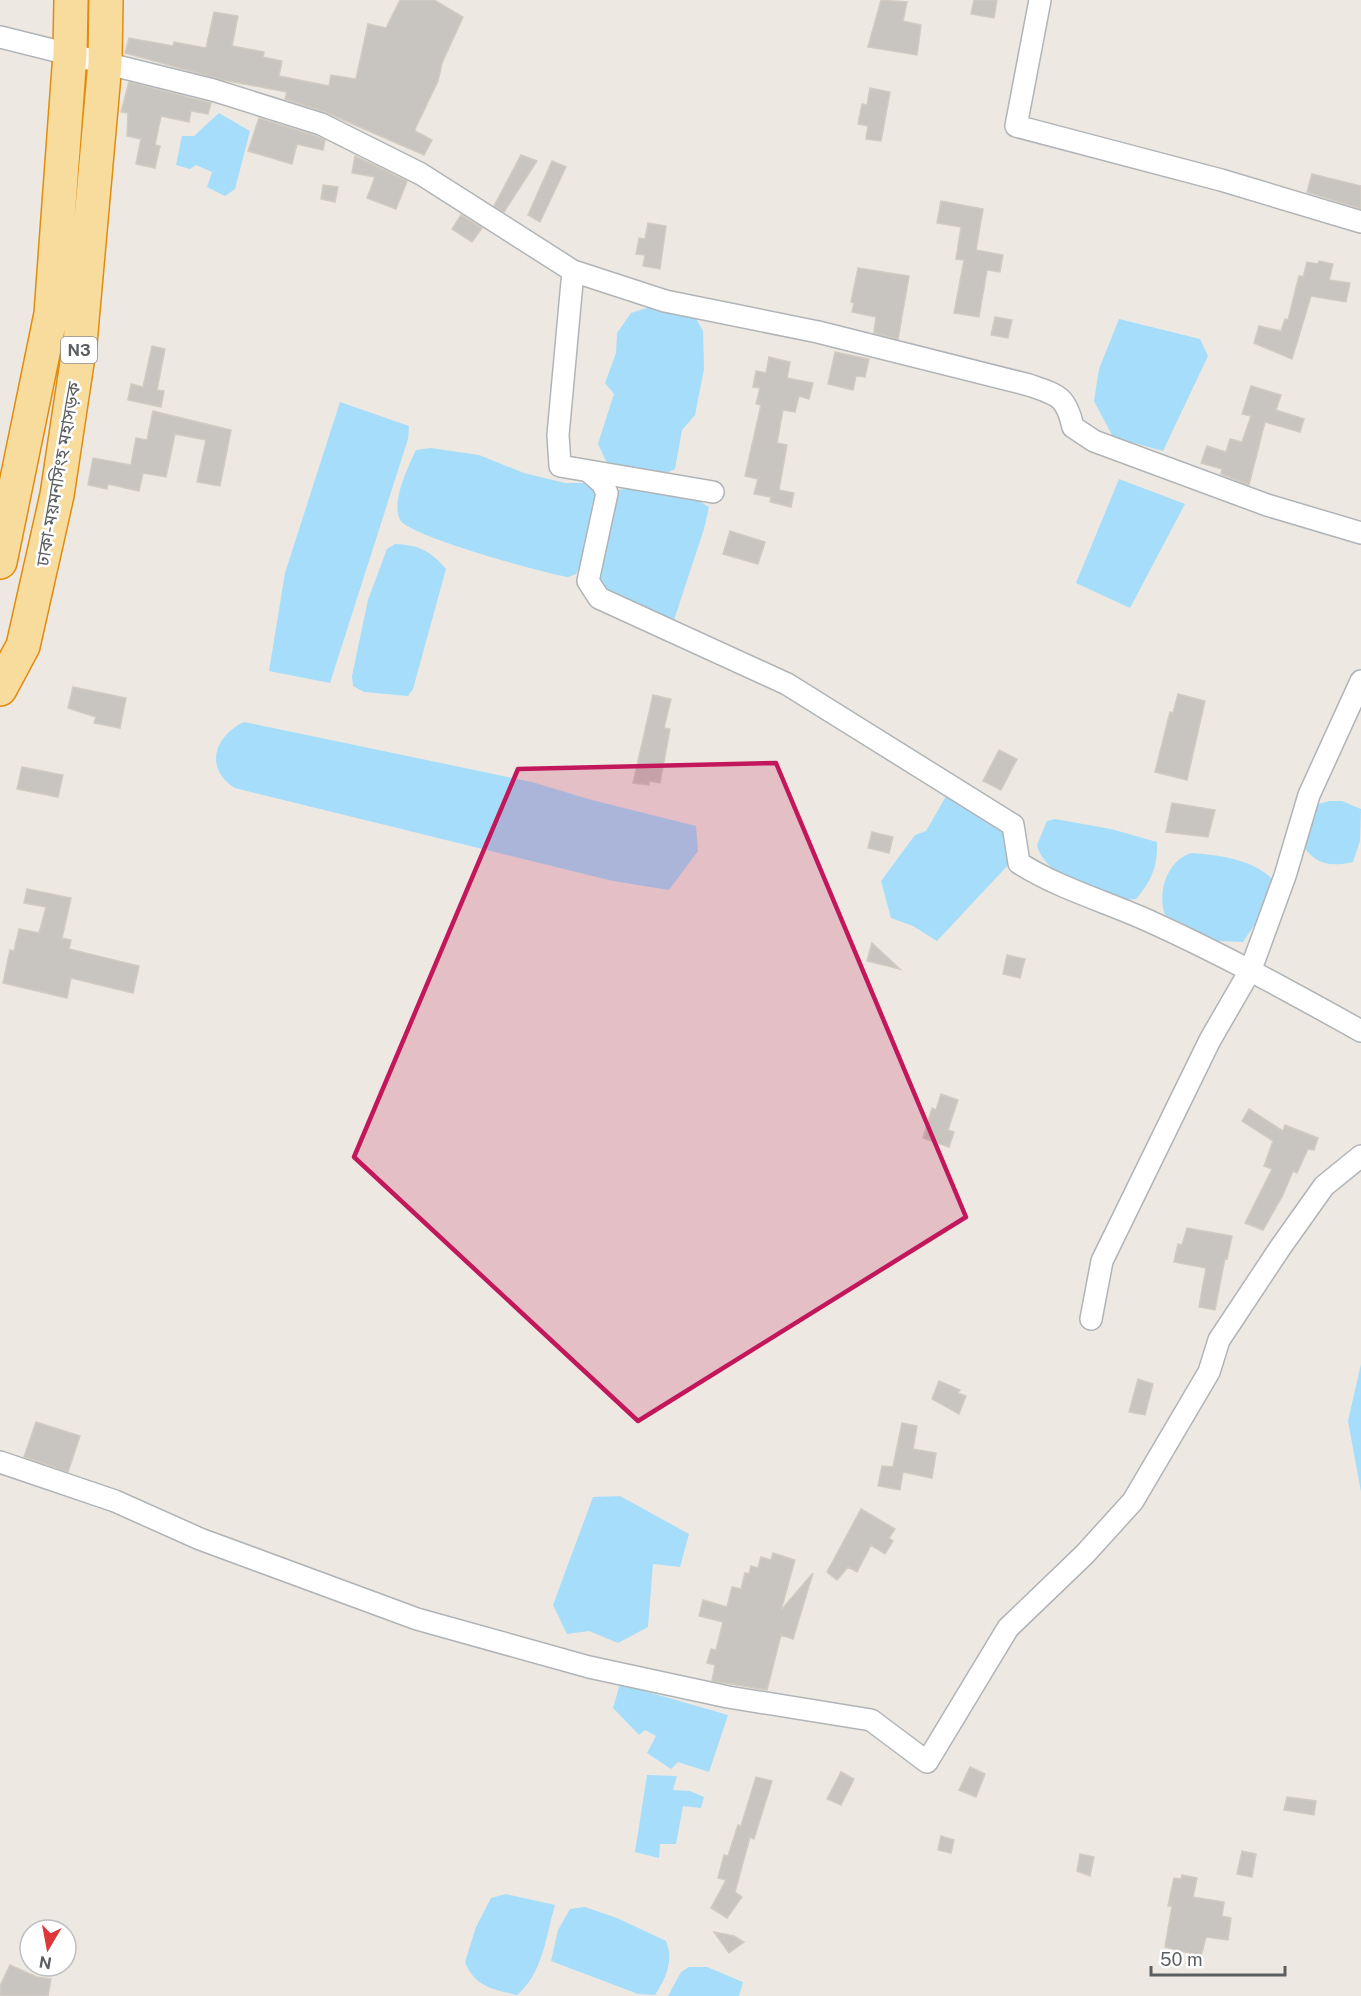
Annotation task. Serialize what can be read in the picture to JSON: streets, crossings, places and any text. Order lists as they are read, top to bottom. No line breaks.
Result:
{"streets":{"highway":["N3","ঢাকা-ময়মনসিংহ মহাসড়ক"]},"scale_bar":"50 m","north":"bottom"}
